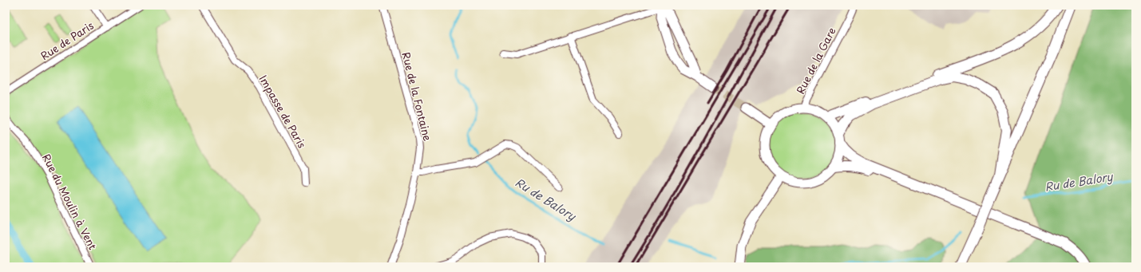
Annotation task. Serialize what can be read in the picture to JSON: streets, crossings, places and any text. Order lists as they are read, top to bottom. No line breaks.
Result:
{"streets":{"street":["Rue de Paris","Rue de la Gare","Rue de la Fontaine","Impasse de Paris","Rue du Moulin à Vent"]},"water":["Ru de Balory"]}
